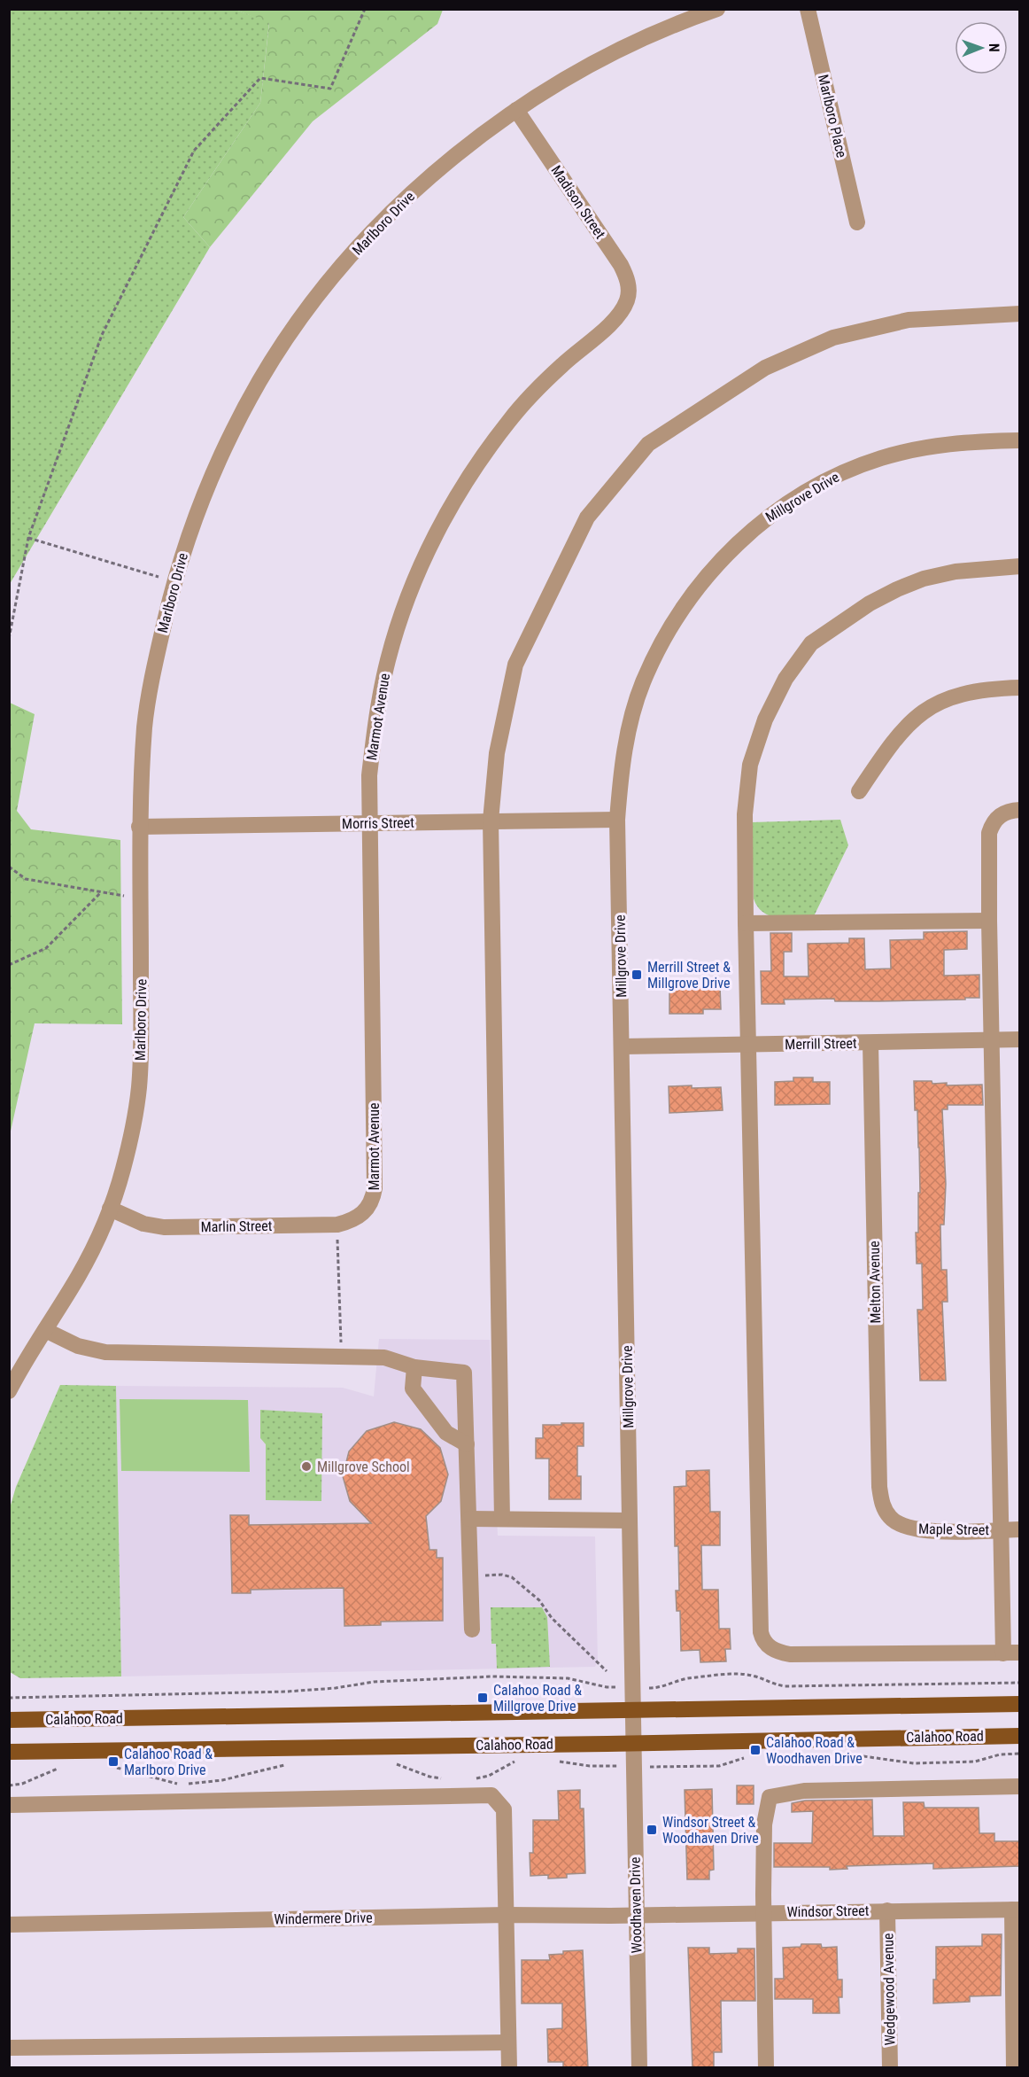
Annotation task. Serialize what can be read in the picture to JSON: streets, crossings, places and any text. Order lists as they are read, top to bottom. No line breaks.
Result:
{"streets":{"main road":["Calahoo Road"],"street":["Marlboro Place","Madison Street","Marlboro Drive","Millgrove Drive","Marmot Avenue","Morris Street","Merrill Street","Marlin Street","Melton Avenue","Maple Street","Woodhaven Drive","Windsor Street","Windermere Drive","Wedgewood Avenue"]},"crossings":[["Madison Street","Marlboro Drive"],["Madison Street","Marmot Avenue"],["Marlboro Drive","Morris Street"],["Marlboro Drive","Marlin Street"],["Millgrove Drive","Morris Street"],["Millgrove Drive","Merrill Street"],["Millgrove Drive","Calahoo Road"],["Millgrove Drive","Woodhaven Drive"],["Marmot Avenue","Morris Street"],["Marmot Avenue","Marlin Street"],["Merrill Street","Melton Avenue"],["Melton Avenue","Maple Street"],["Calahoo Road","Woodhaven Drive"],["Woodhaven Drive","Windsor Street"],["Woodhaven Drive","Windermere Drive"],["Windsor Street","Windermere Drive"],["Windsor Street","Wedgewood Avenue"]],"places":{"transit":["Merrill Street & Millgrove Drive","Calahoo Road & Millgrove Drive","Calahoo Road & Woodhaven Drive","Calahoo Road & Marlboro Drive","Windsor Street & Woodhaven Drive"],"other":["Millgrove School"]},"north":"right"}
